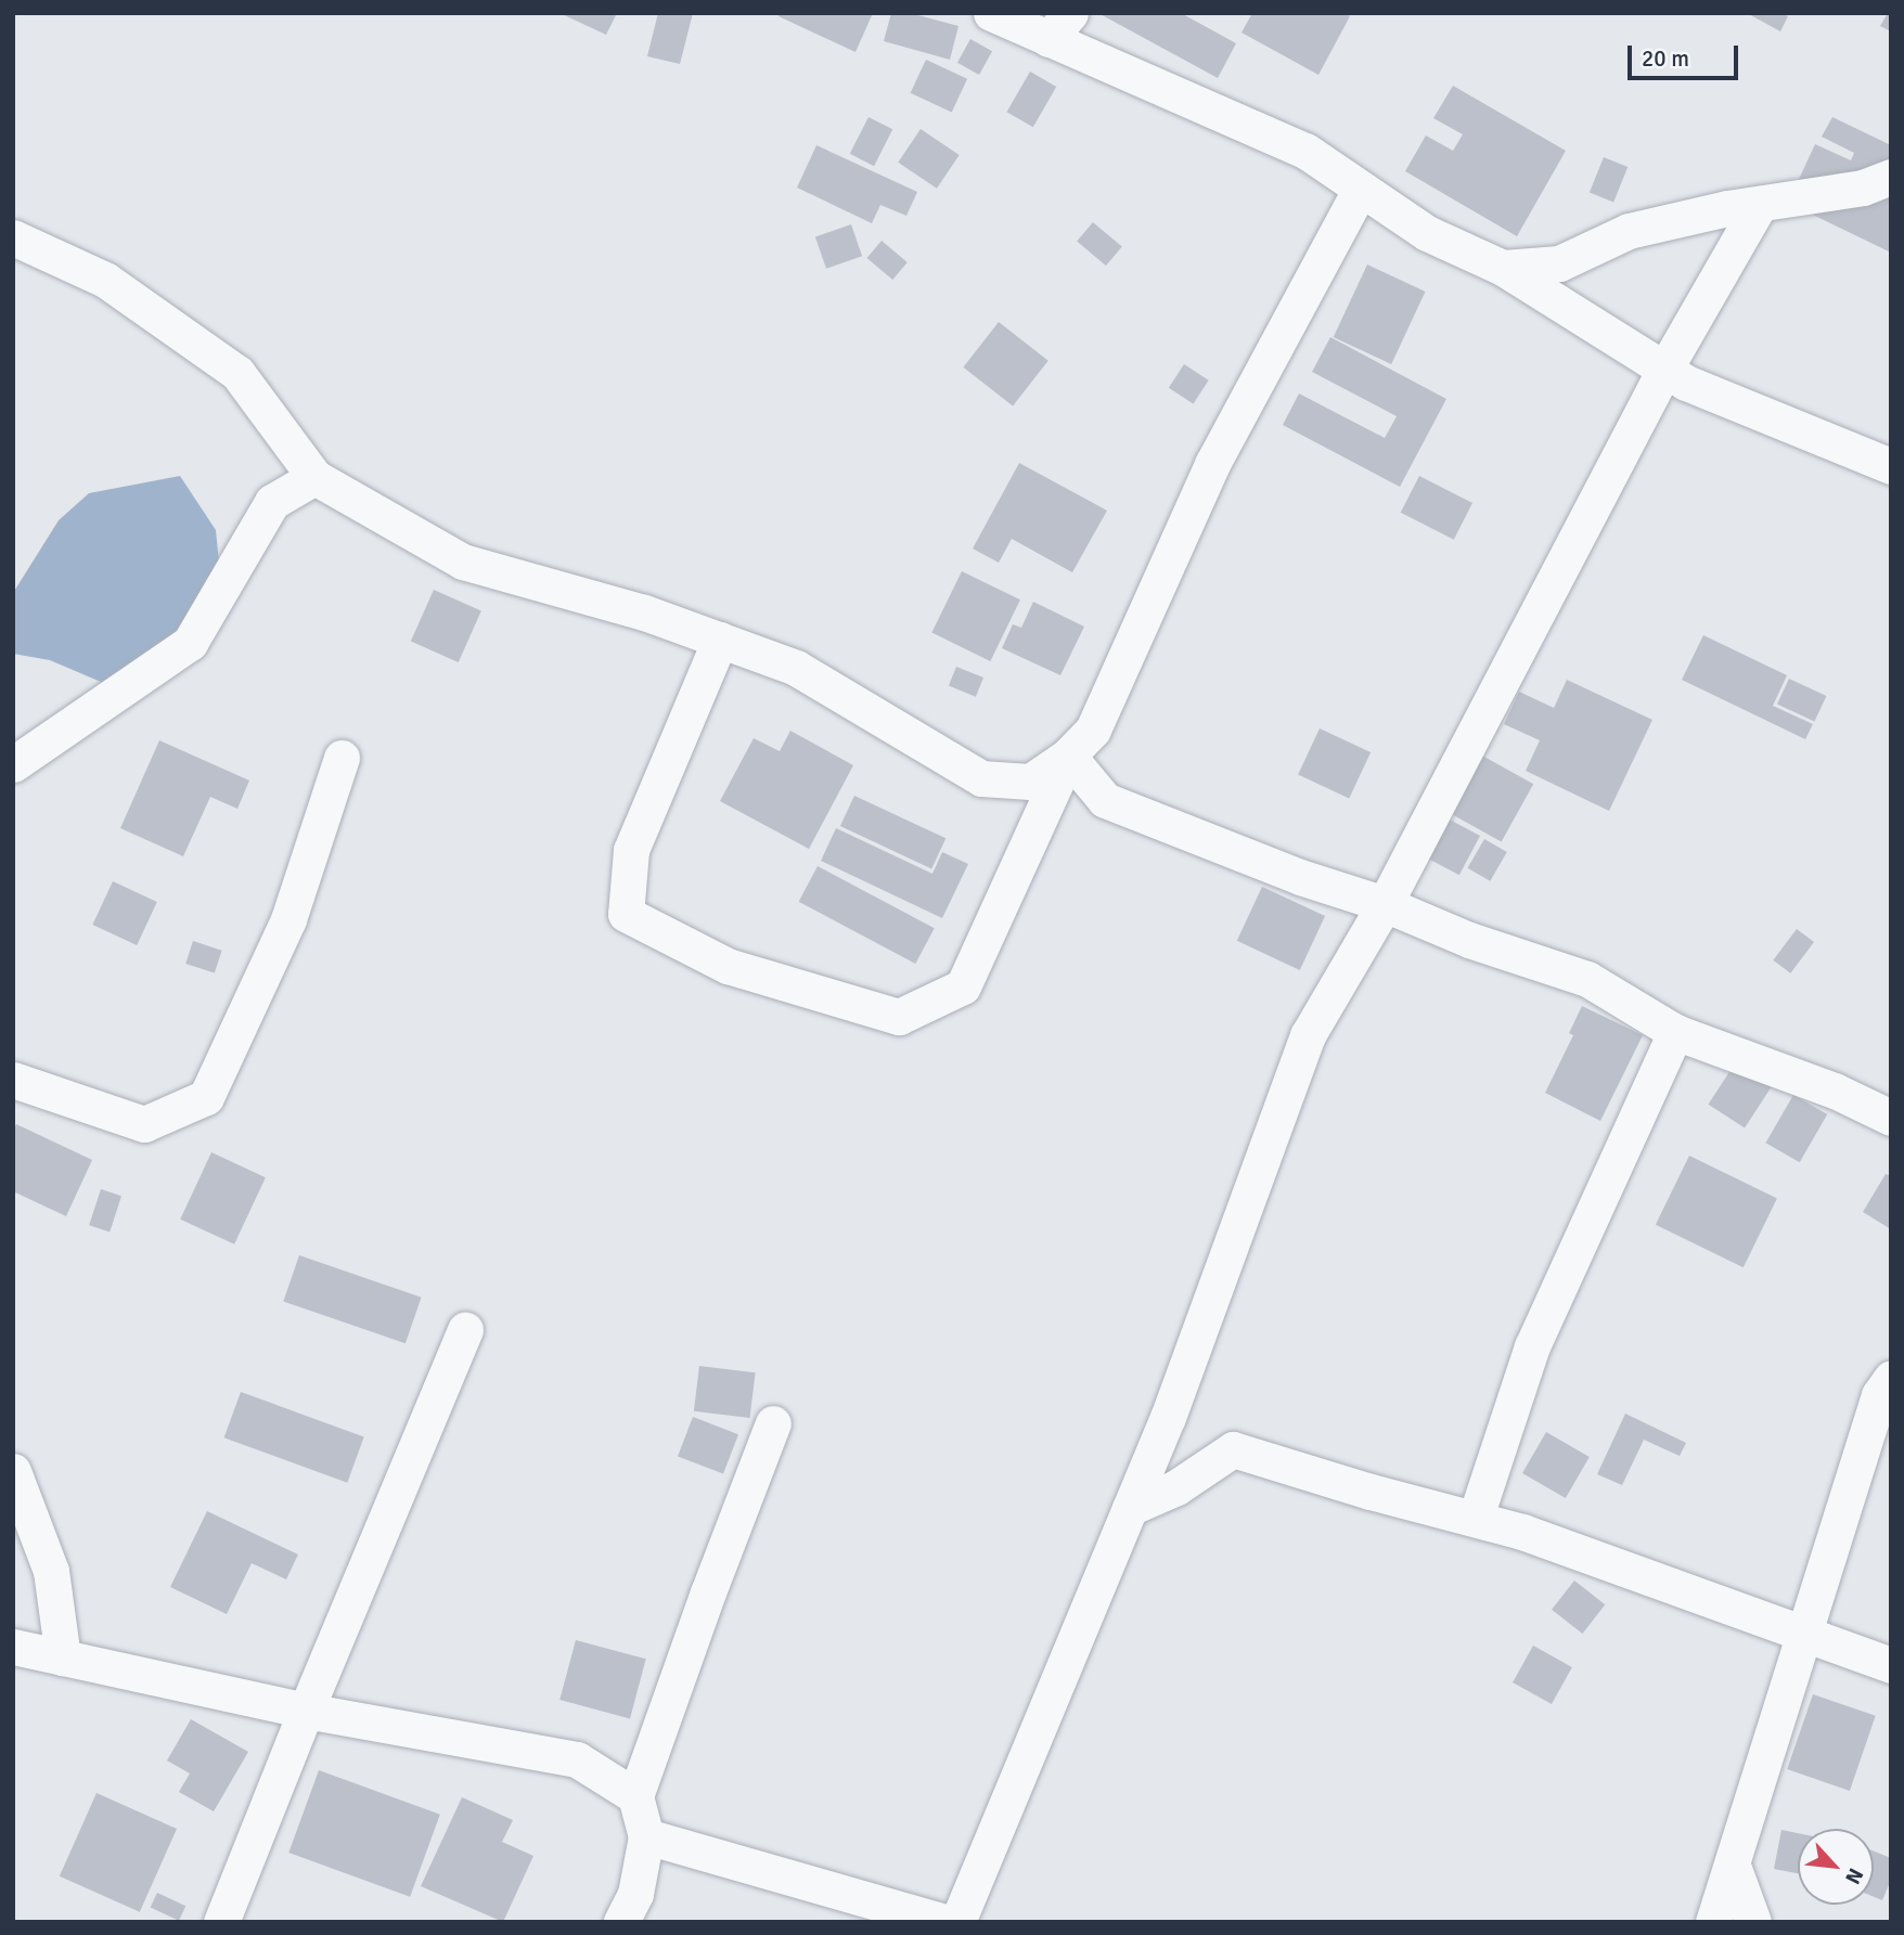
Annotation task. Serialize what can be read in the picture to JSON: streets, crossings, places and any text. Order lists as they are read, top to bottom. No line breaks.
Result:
{"scale_bar":"20 m","north":"bottom right"}
